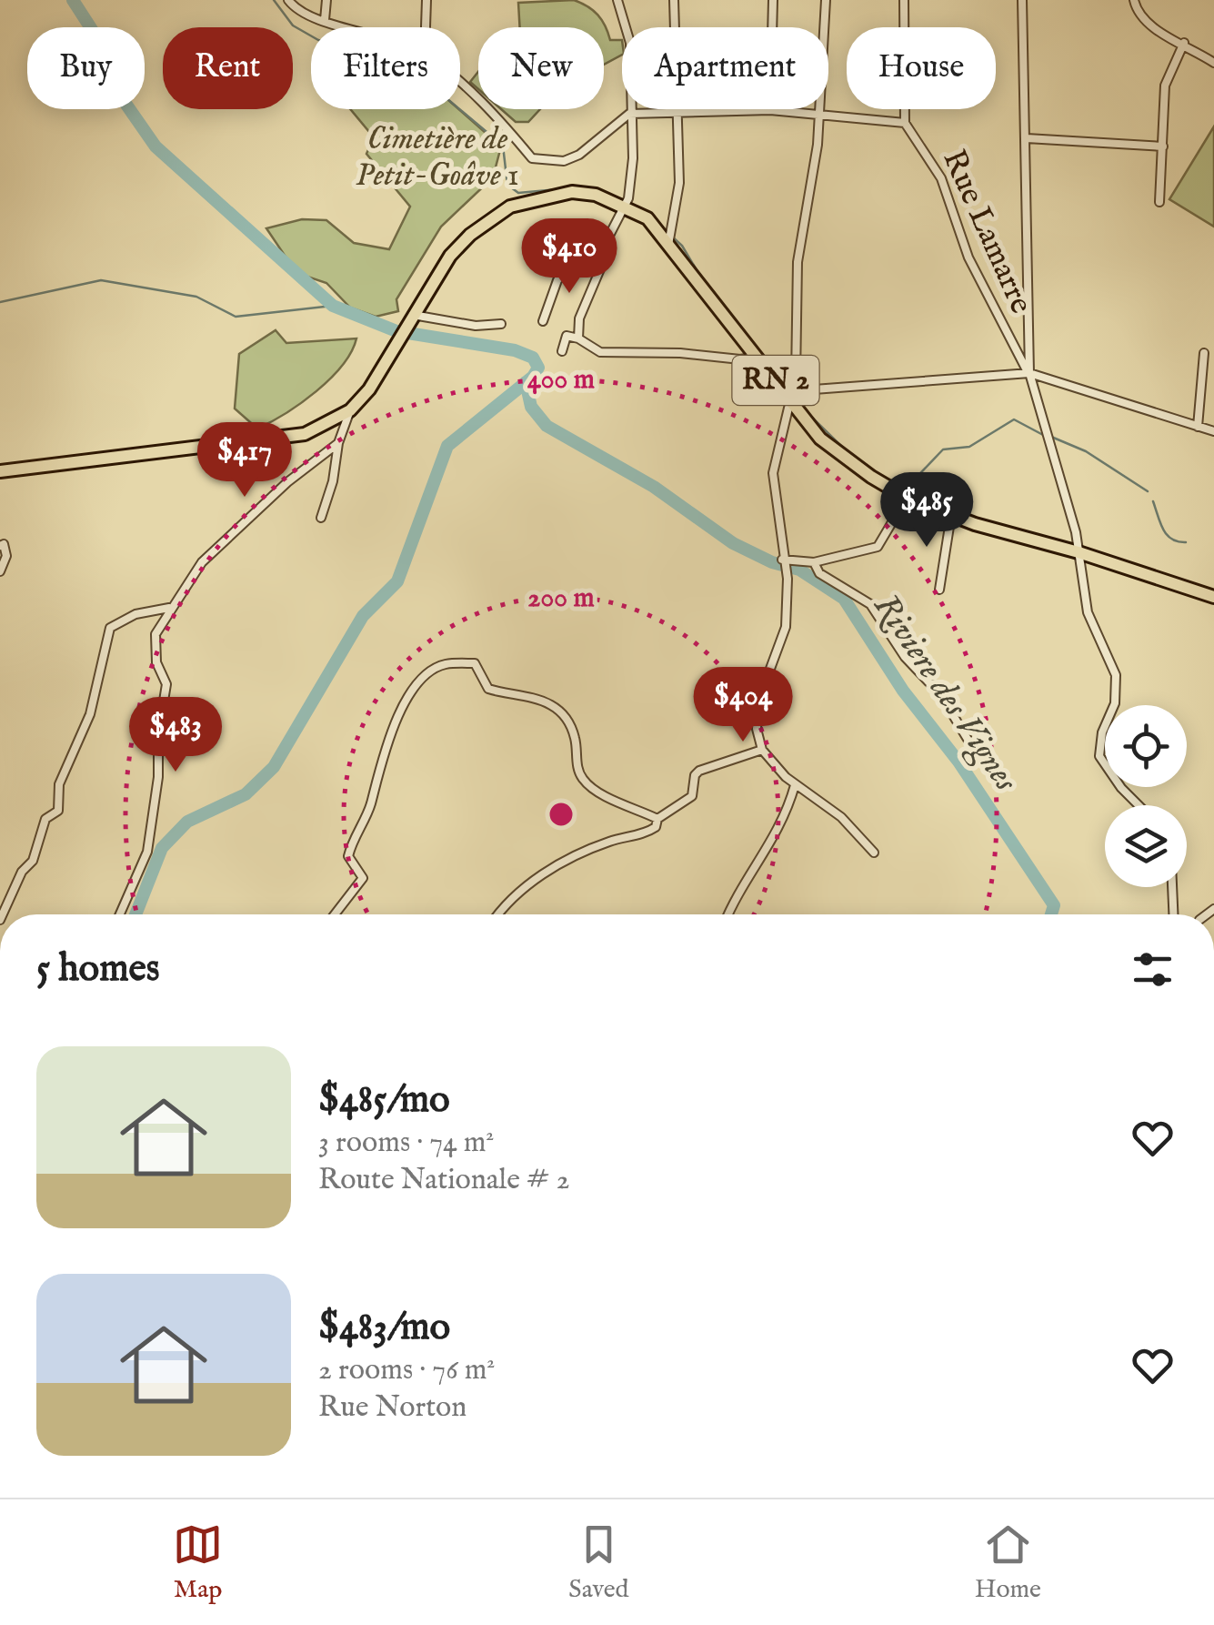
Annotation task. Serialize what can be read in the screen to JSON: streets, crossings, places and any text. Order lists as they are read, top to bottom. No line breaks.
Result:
{"streets":{"main road":["RN 2"],"street":["Rue Lamarre"]},"water":["Riviere des Vignes"],"parks":["Cimetière de Petit-Goâve 1"],"page":{"chip":["Buy","Rent","Filters","New","Apartment","House"],"price":["$410","$417","$485","$404","$483"],"heading":"5 homes","list":[{"name":"$485/mo","note":"3 rooms · 74 m² · Route Nationale # 2"},{"name":"$483/mo","note":"2 rooms · 76 m² · Rue Norton"}],"tabs":["Map","Saved","Home"]},"rings":["400 m","200 m"]}
